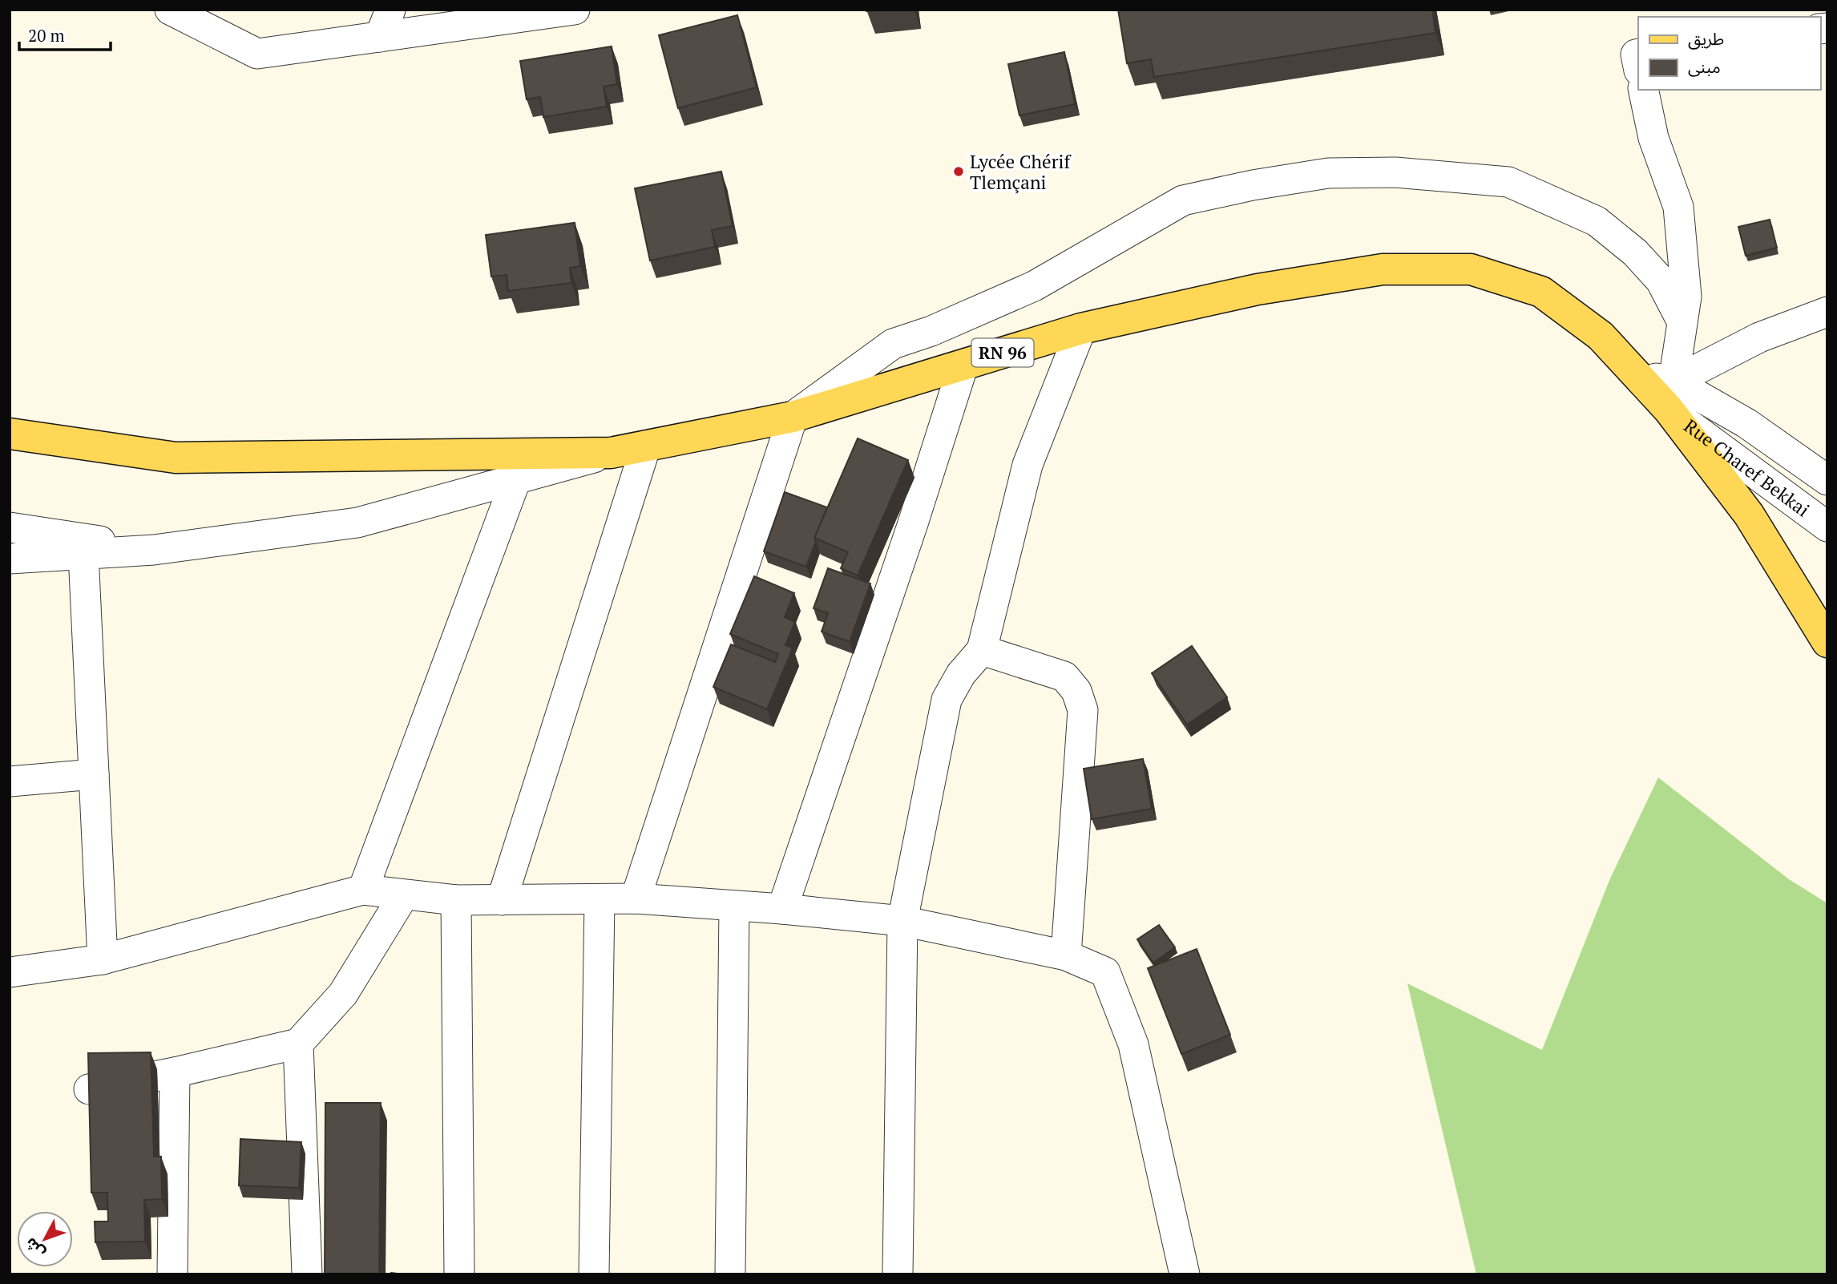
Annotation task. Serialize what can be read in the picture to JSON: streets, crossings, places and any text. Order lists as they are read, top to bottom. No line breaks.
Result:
{"streets":{"main road":["RN 96"],"street":["Rue Charef Bekkai"]},"crossings":[["RN 96","Rue Charef Bekkai"]],"places":["Lycée Chérif Tlemçani"],"legend":["طريق","مبنى"],"scale_bar":"20 m","north":"bottom left"}
